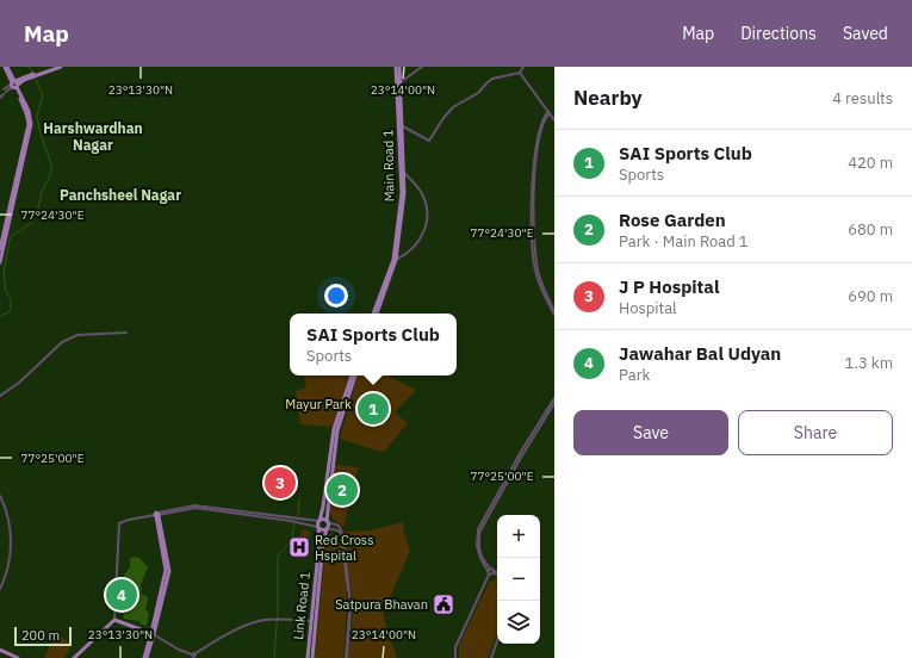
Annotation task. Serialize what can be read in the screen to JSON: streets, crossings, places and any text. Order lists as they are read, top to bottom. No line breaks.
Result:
{"streets":{"main road":["Main Road 1","Link Road 1"]},"districts":["Harshwardhan Nagar","Panchsheel Nagar"],"parks":["Mayur Park"],"places":{"hospital":["Red Cross Hspital"],"public building":["Satpura Bhavan"]},"scale_bar":"200 m","page":{"header":"Map","nav":["Map","Directions","Saved"],"heading":["Nearby","4 results"],"list":[{"mark":"1","name":"SAI Sports Club","note":"Sports","value":"420 m"},{"mark":"2","name":"Rose Garden","note":"Park · Main Road 1","value":"680 m"},{"mark":"3","name":"J P Hospital","note":"Hospital","value":"690 m"},{"mark":"4","name":"Jawahar Bal Udyan","note":"Park","value":"1.3 km"}],"popup":["SAI Sports Club","Sports"],"pins":["1","3","2","4"],"buttons":["Save","Share"],"map_buttons":["+","−"],"scale":"200 m"},"coordinates":["23°13'30\"N","23°14'00\"N","77°24'30\"E","77°25'00\"E"]}
